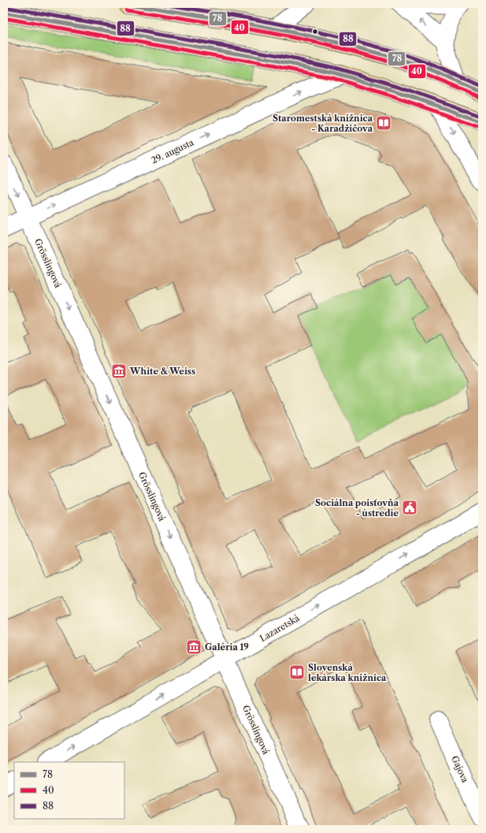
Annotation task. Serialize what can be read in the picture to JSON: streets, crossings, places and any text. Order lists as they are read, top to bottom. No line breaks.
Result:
{"streets":{"street":["29. augusta","Grösslingová","Lazaretská","Gajova"]},"crossings":[["29. augusta","Grösslingová"],["Grösslingová","Lazaretská"]],"one_way":["29. augusta","Grösslingová","Lazaretská"],"places":{"library":["Staromestská knižnica - Karadžičova","Slovenská lekárska knižnica"],"museum":["White & Weiss","Galéria 19"],"public building":["Sociálna poisťovňa - ústredie"]},"lines":["transit line 78","transit line 88","transit line 40"],"legend":["78","40","88"]}
